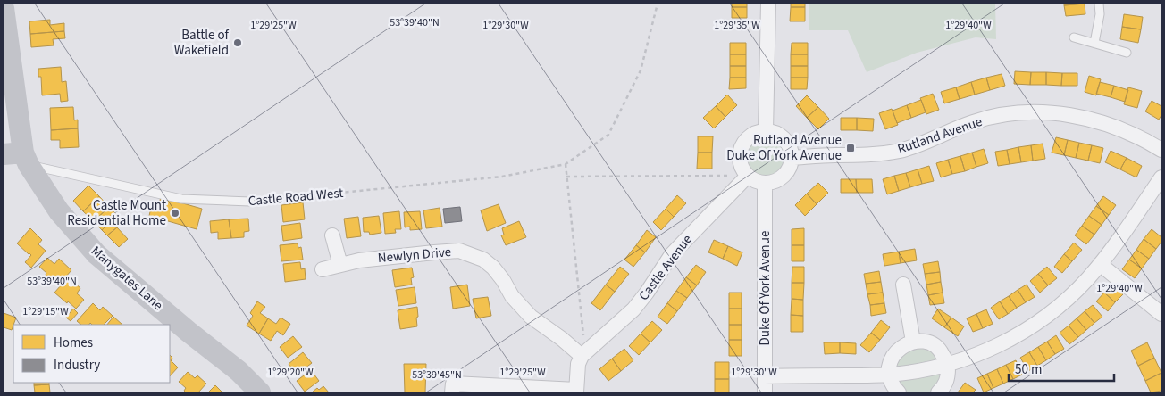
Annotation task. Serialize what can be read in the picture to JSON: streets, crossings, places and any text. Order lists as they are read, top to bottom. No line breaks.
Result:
{"streets":{"street":["Rutland Avenue","Newlyn Drive","Castle Avenue","Manygates Lane","Duke Of York Avenue"],"lane":["Castle Road West"]},"crossings":[["Rutland Avenue","Castle Avenue"],["Rutland Avenue","Duke Of York Avenue"],["Castle Road West","Manygates Lane"],["Newlyn Drive","Castle Avenue"],["Castle Avenue","Duke Of York Avenue"]],"places":{"other":["Battle of Wakefield","Castle Mount Residential Home"],"transit":["Rutland Avenue Duke Of York Avenue"]},"legend":["Homes","Industry"],"scale_bar":"50 m","coordinates":["53°39'40\"N","1°29'25\"W","1°29'30\"W","1°29'35\"W","1°29'40\"W","1°29'15\"W","1°29'20\"W","53°39'45\"N"]}
